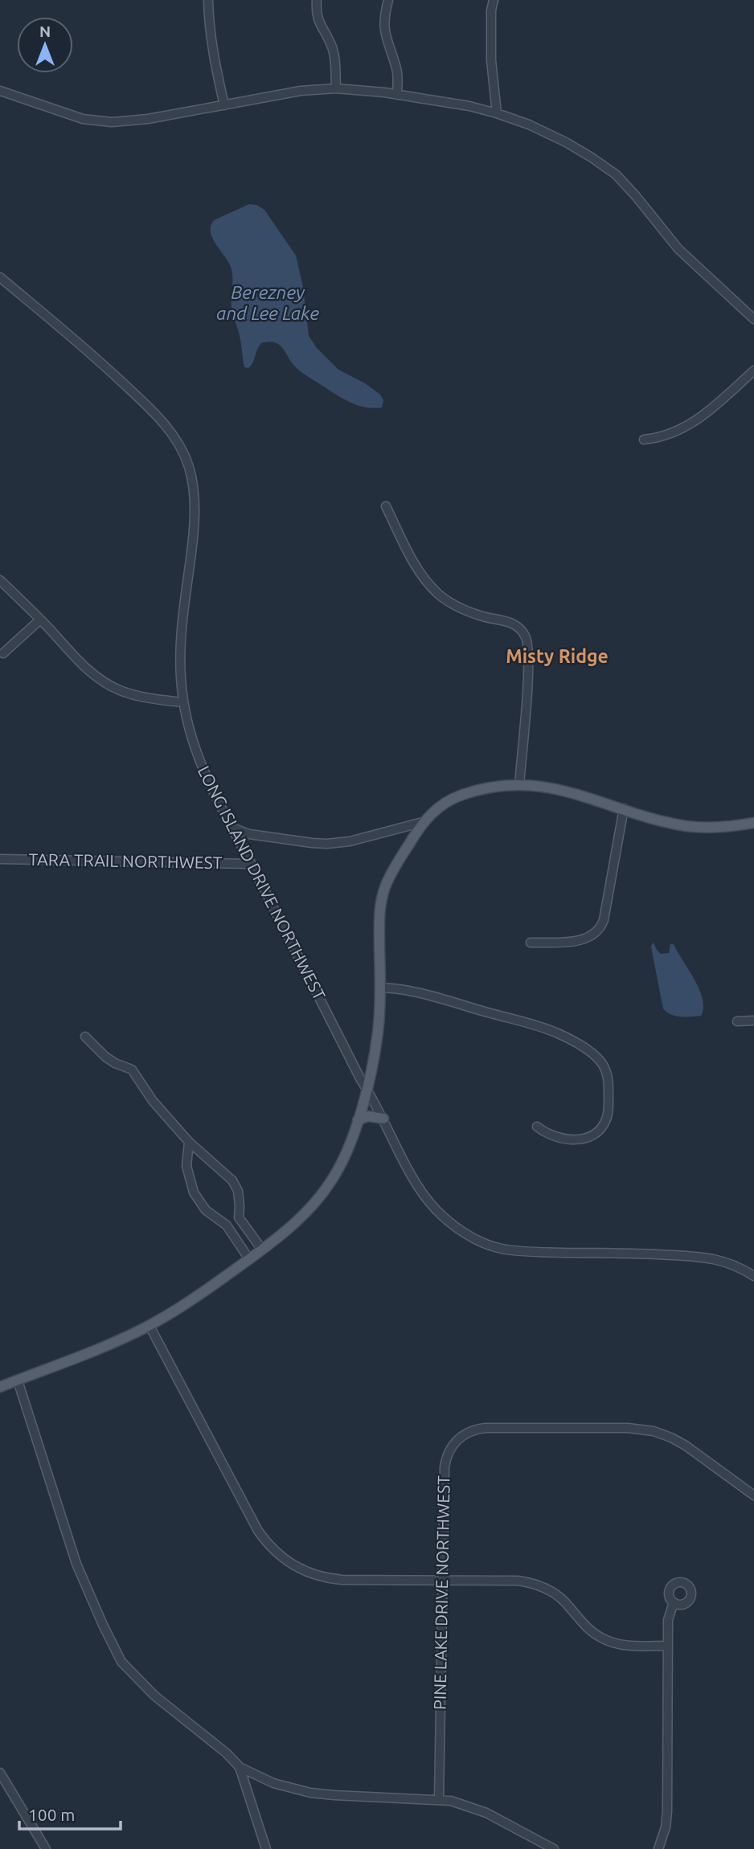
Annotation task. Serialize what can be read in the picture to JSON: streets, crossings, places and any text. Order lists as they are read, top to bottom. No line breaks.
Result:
{"streets":{"street":["TARA TRAIL NORTHWEST","LONG ISLAND DRIVE NORTHWEST","PINE LAKE DRIVE NORTHWEST"]},"crossings":[["TARA TRAIL NORTHWEST","LONG ISLAND DRIVE NORTHWEST"]],"districts":["Misty Ridge"],"water":["Berezney and Lee Lake"],"scale_bar":"100 m","north":"top"}
